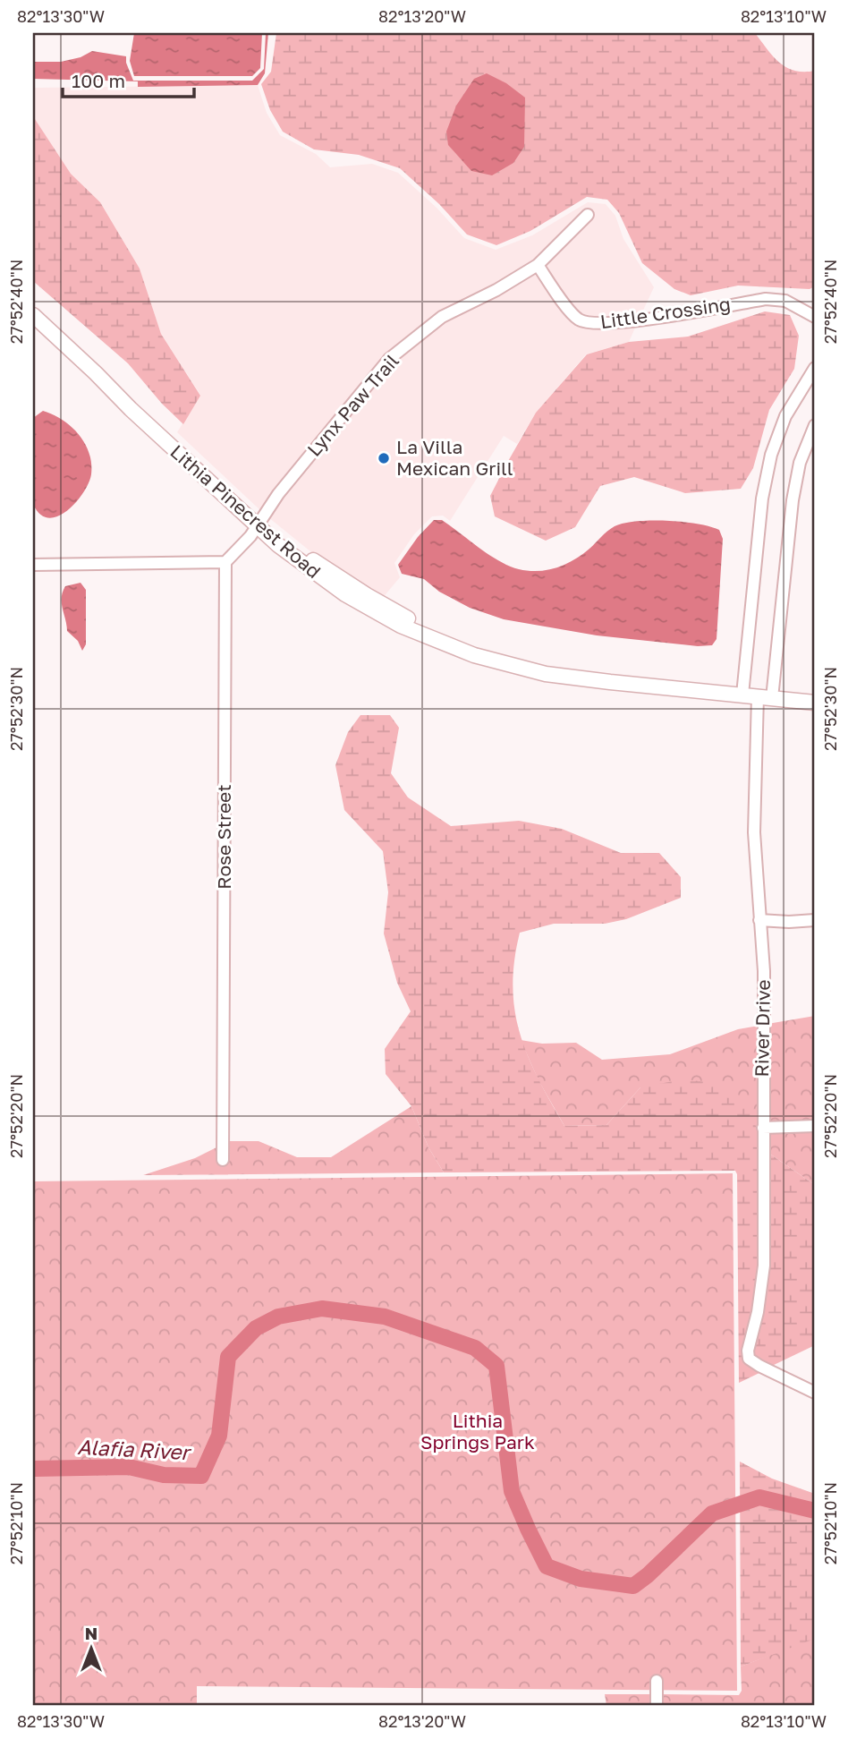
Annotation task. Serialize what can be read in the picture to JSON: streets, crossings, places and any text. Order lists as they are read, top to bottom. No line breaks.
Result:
{"streets":{"main road":["Lithia Pinecrest Road"],"street":["Little Crossing","Lynx Paw Trail","Rose Street","River Drive"]},"crossings":[["Little Crossing","Lynx Paw Trail"],["Lynx Paw Trail","Lithia Pinecrest Road"],["Lithia Pinecrest Road","River Drive"]],"water":["Alafia River"],"parks":["Lithia Springs Park"],"places":["La Villa Mexican Grill"],"scale_bar":"100 m","north":"top","coordinates":["82°13'30\"W","82°13'20\"W","82°13'10\"W","27°52'40\"N","27°52'30\"N","27°52'20\"N","27°52'10\"N"]}
